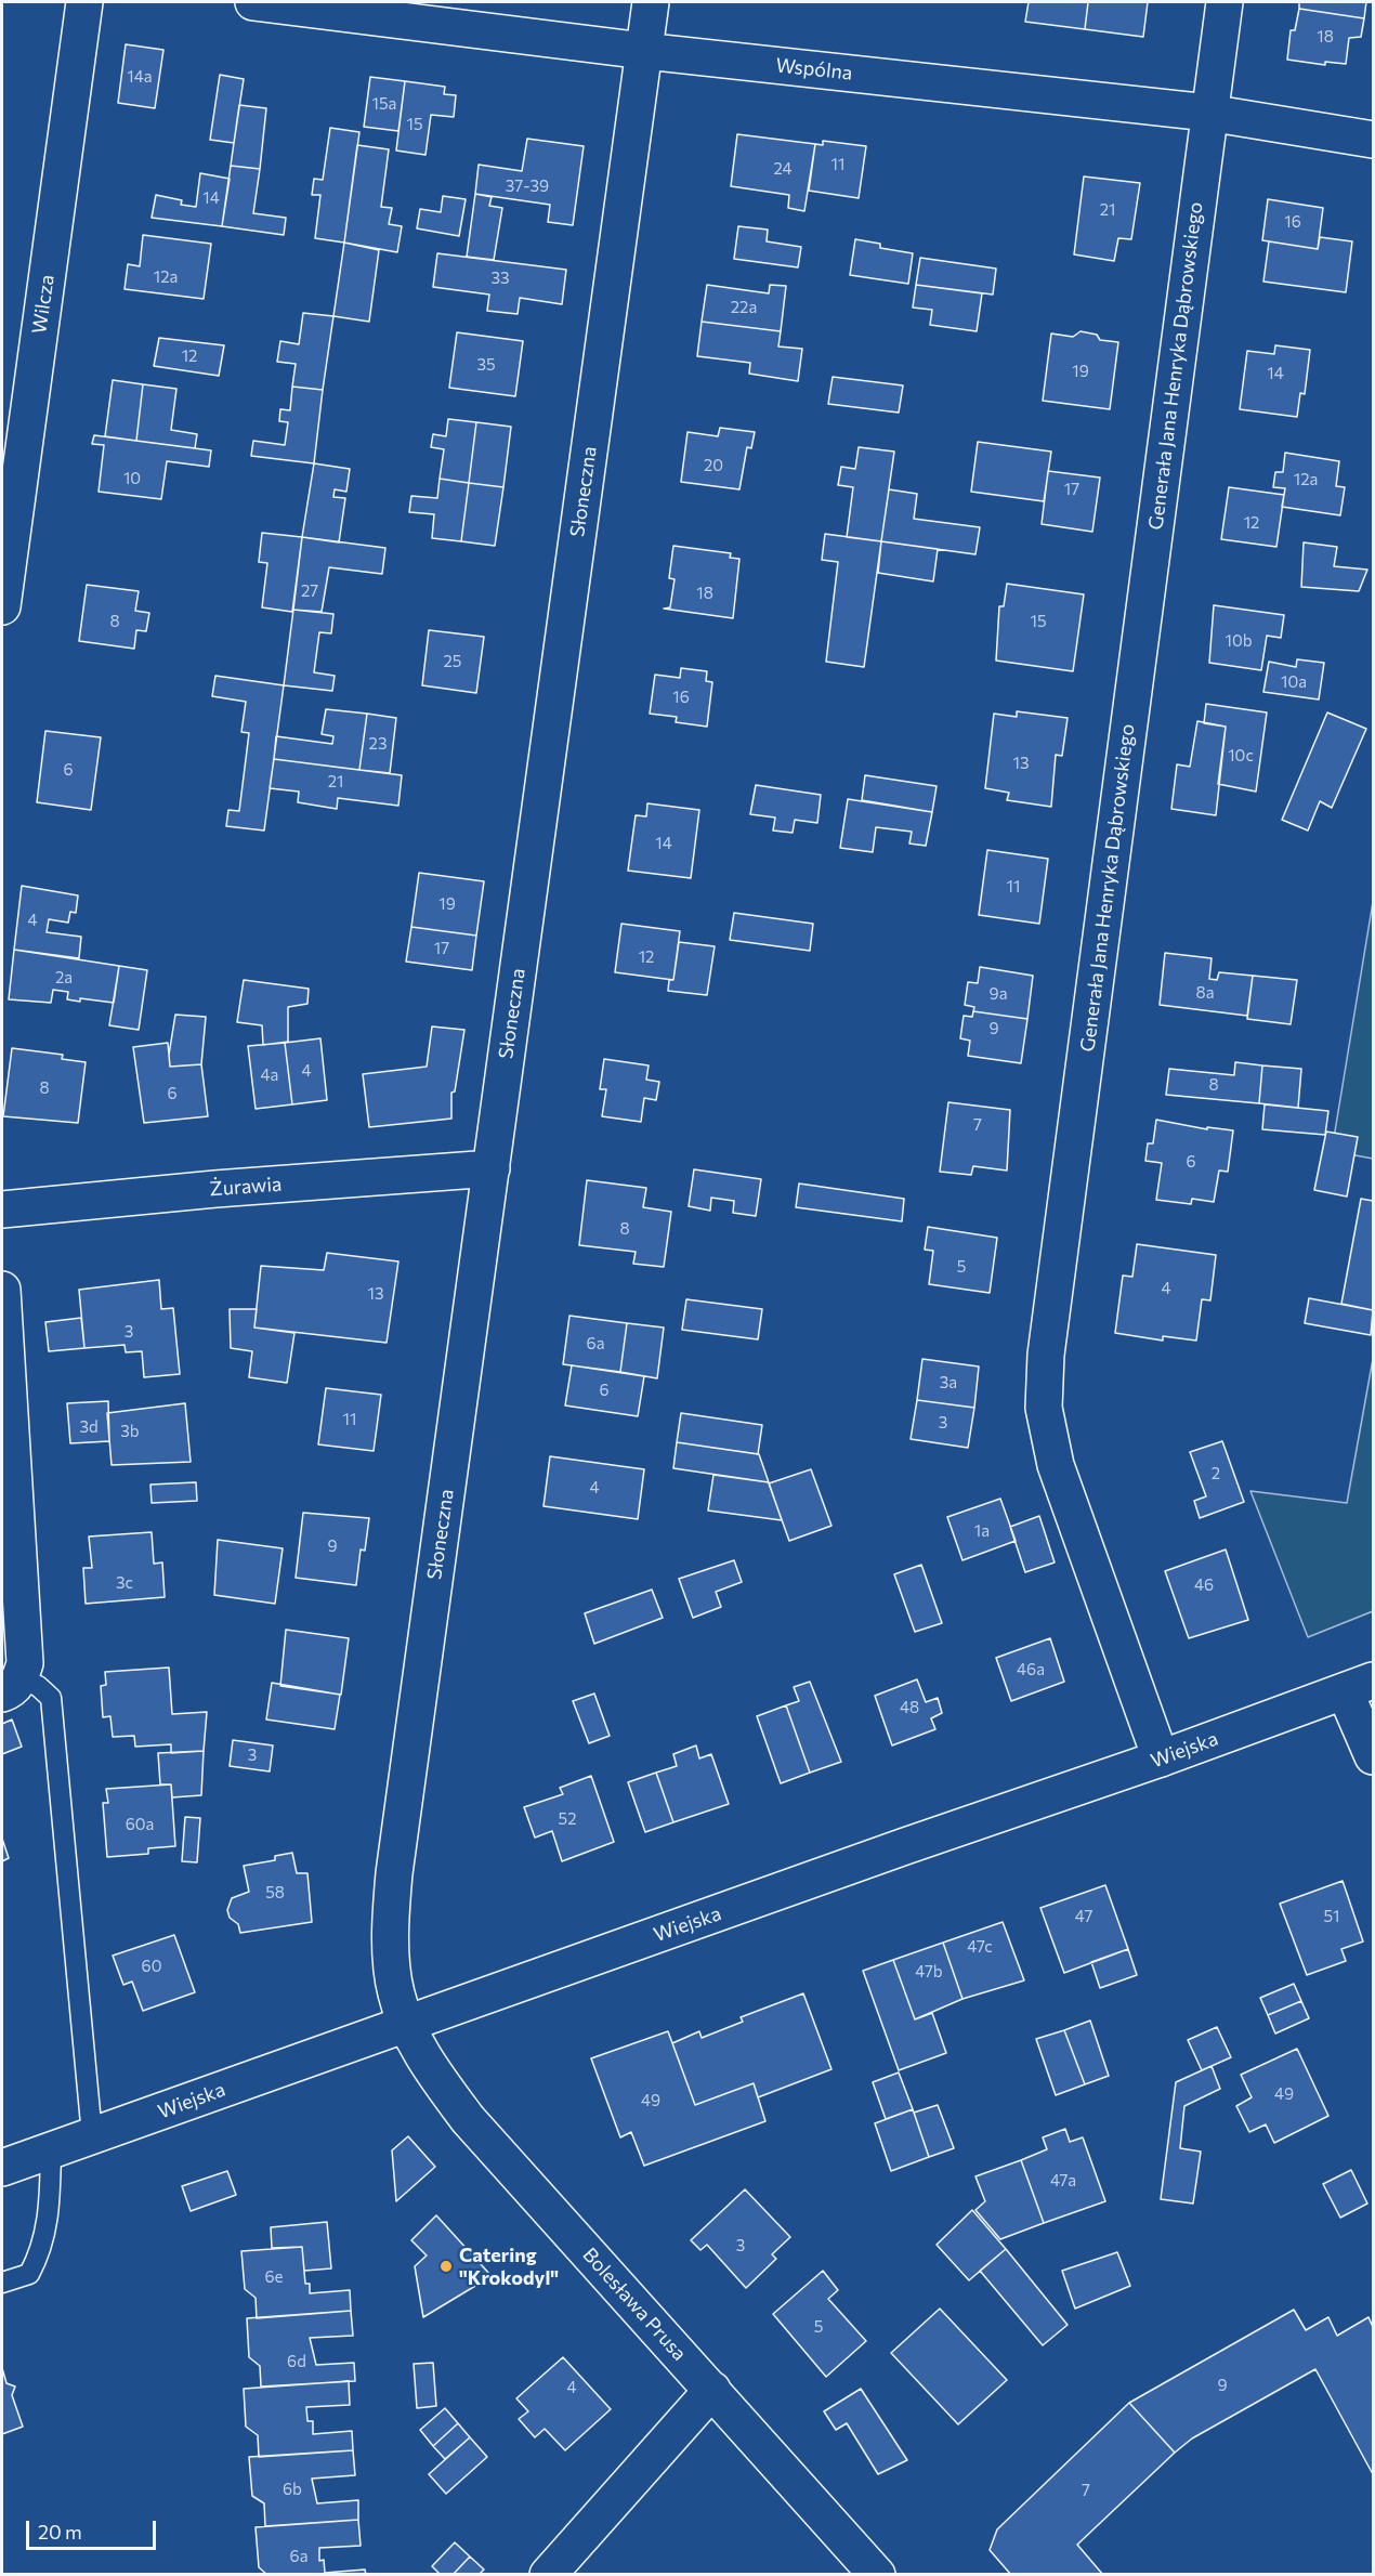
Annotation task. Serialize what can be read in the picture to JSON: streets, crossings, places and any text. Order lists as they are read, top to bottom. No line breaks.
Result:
{"streets":{"street":["Wspólna","Wilcza","Generała Jana Henryka Dąbrowskiego","Słoneczna","Żurawia","Wiejska","Bolesława Prusa"]},"crossings":[["Wspólna","Generała Jana Henryka Dąbrowskiego"],["Wspólna","Słoneczna"],["Generała Jana Henryka Dąbrowskiego","Wiejska"],["Słoneczna","Żurawia"],["Słoneczna","Wiejska"],["Słoneczna","Bolesława Prusa"],["Wiejska","Bolesława Prusa"]],"places":["Catering \"Krokodyl\""],"house_numbers":["18","14a","15a","15","11","24","37-39","14","21","16","12a","33","22a","12","35","19","14","20","10","12a","17","12","27","18","8","15","10b","25","10a","16","23","10c","13","6","21","14","11","19","4","17","12","2a","8a","9a","9","4","4a","8","8","6","7","6","8","5","4","13","3","6a","3a","6","11","3","3d","3b","2","4","1a","9","3c","46","46a","48","3","52","60a","58","47","51","47c","60","47b","49","49","47a","3","6e","5","6d","9","4","6b","7","6a"],"scale_bar":"20 m"}
